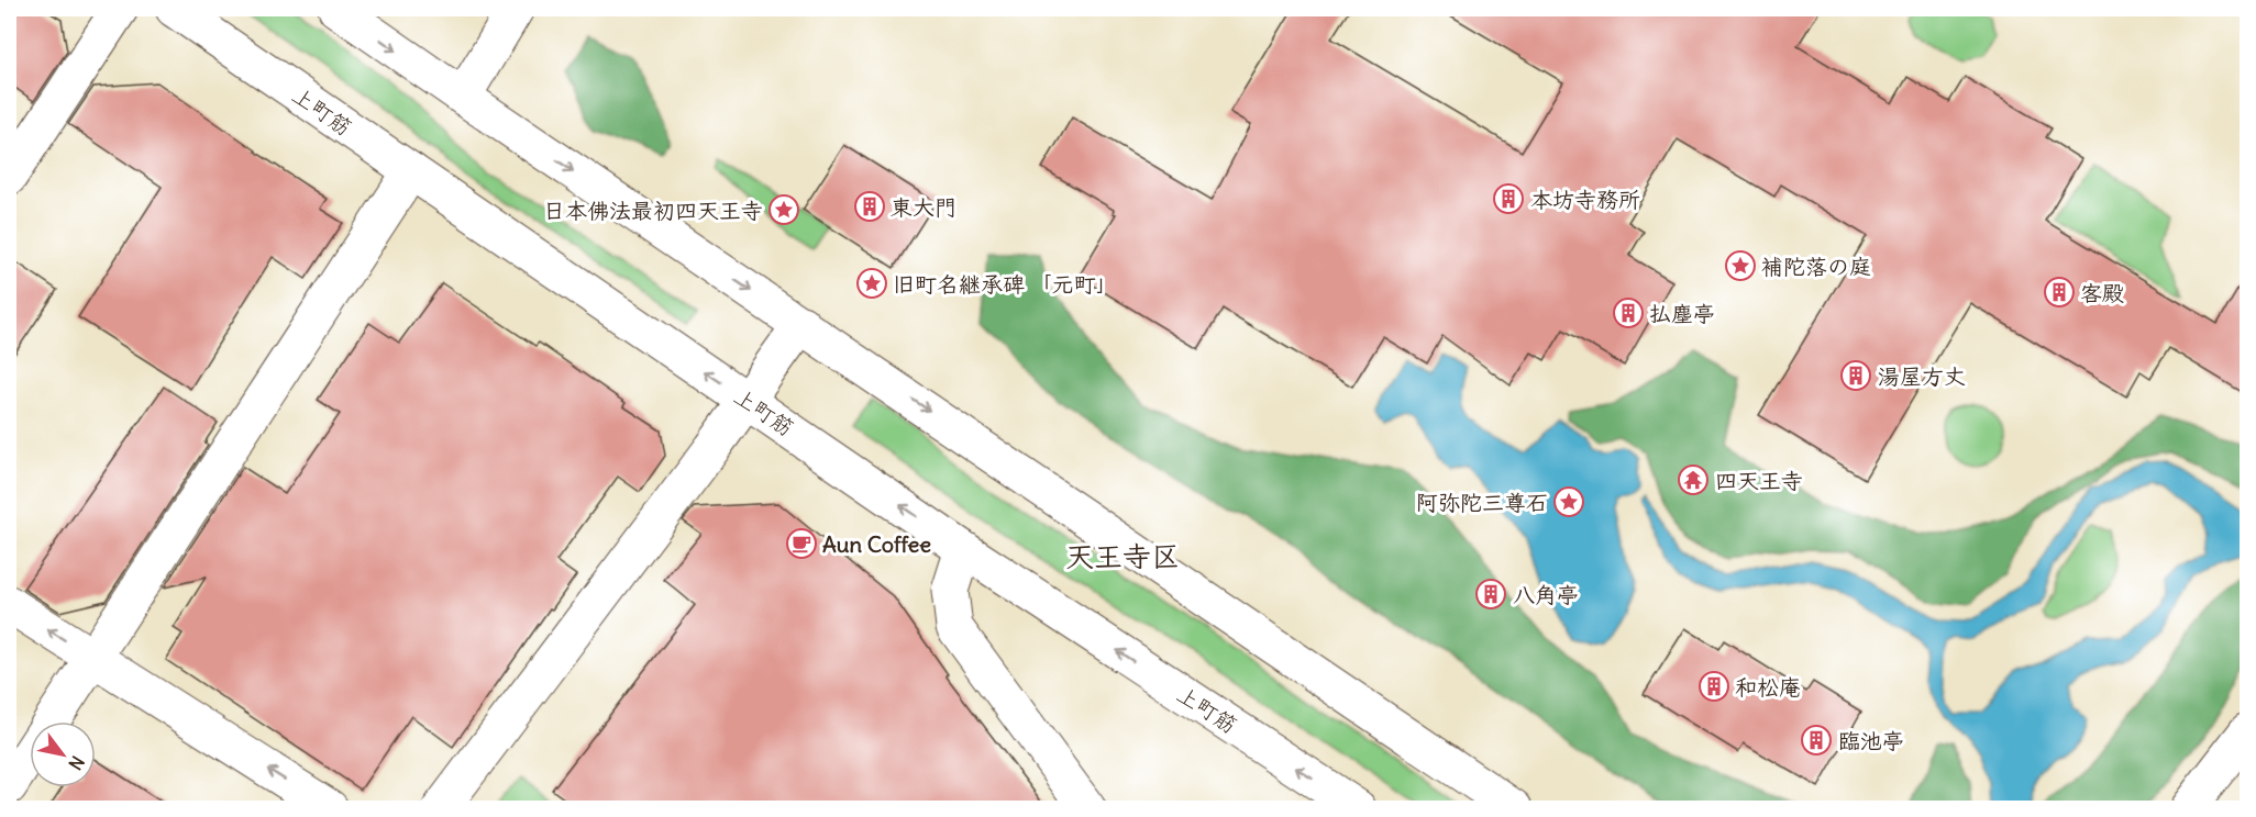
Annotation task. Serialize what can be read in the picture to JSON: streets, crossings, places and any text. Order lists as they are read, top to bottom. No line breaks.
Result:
{"streets":{"main road":["上町筋"]},"districts":["天王寺区"],"places":{"building":["本坊寺務所","東大門","客殿","払塵亭","湯屋方丈","八角亭","和松庵","臨池亭"],"place":["日本佛法最初四天王寺","補陀落の庭","旧町名継承碑 「元町」","阿弥陀三尊石"],"temple":["四天王寺"],"cafe":["Aun Coffee"]},"north":"bottom right"}
